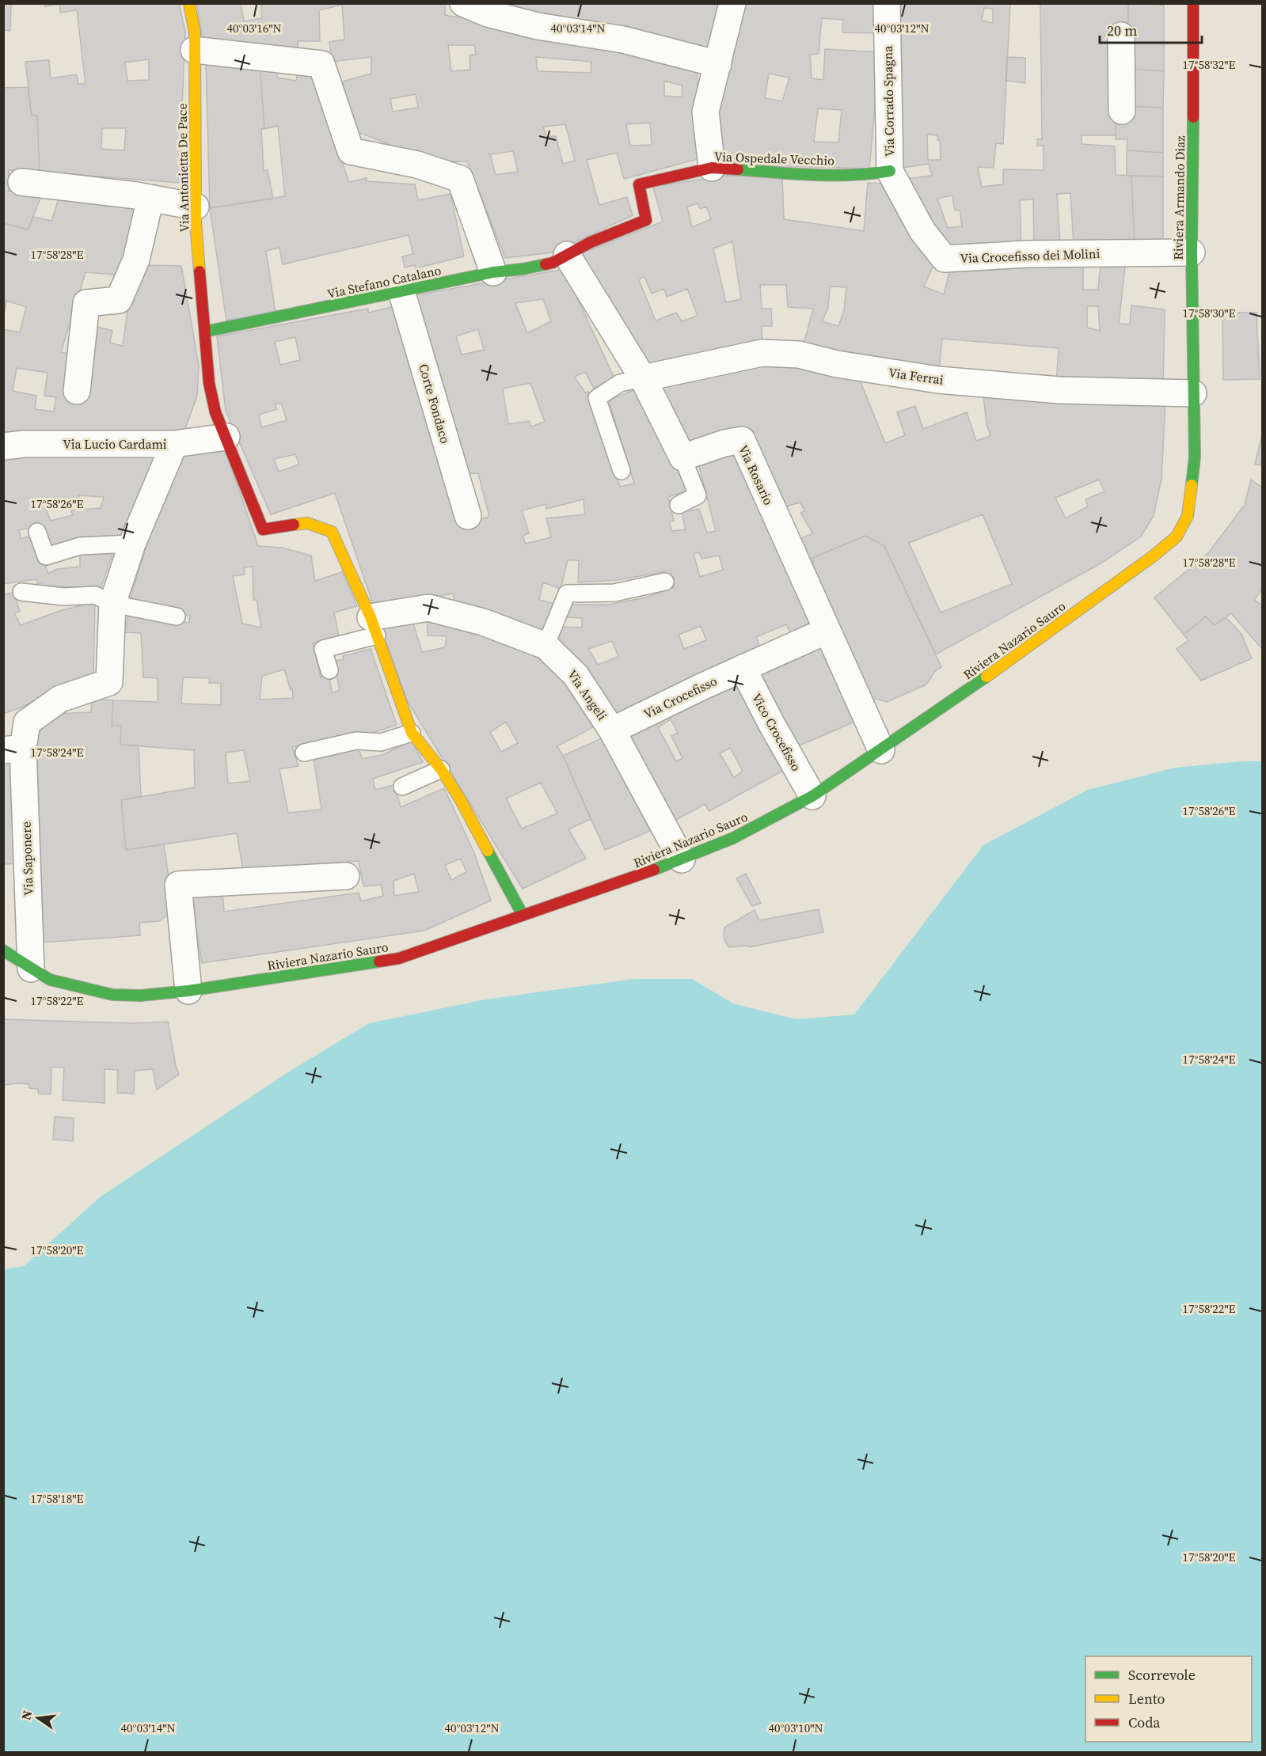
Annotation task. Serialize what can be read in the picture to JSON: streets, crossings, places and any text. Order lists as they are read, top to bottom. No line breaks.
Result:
{"streets":{"street":["Via Corrado Spagna","Via Ospedale Vecchio","Via Antonietta De Pace","Riviera Armando Diaz","Via Crocefisso dei Molini","Via Stefano Catalano","Via Ferrai","Corte Fondaco","Via Lucio Cardami","Via Rosario","Riviera Nazario Sauro","Via Angeli","Via Crocefisso","Vico Crocefisso","Via Saponere"]},"crossings":[["Via Corrado Spagna","Via Ospedale Vecchio"],["Via Corrado Spagna","Via Crocefisso dei Molini"],["Via Ospedale Vecchio","Via Crocefisso dei Molini"],["Via Ospedale Vecchio","Via Stefano Catalano"],["Via Antonietta De Pace","Via Stefano Catalano"],["Via Antonietta De Pace","Via Lucio Cardami"],["Via Antonietta De Pace","Via Angeli"],["Riviera Armando Diaz","Via Crocefisso dei Molini"],["Riviera Armando Diaz","Via Ferrai"],["Riviera Armando Diaz","Riviera Nazario Sauro"],["Via Stefano Catalano","Corte Fondaco"],["Via Ferrai","Riviera Nazario Sauro"],["Via Rosario","Riviera Nazario Sauro"],["Via Rosario","Via Crocefisso"],["Riviera Nazario Sauro","Via Angeli"],["Riviera Nazario Sauro","Vico Crocefisso"],["Riviera Nazario Sauro","Via Saponere"],["Via Angeli","Via Crocefisso"],["Via Crocefisso","Vico Crocefisso"]],"legend":["Scorrevole","Lento","Coda"],"scale_bar":"20 m","north":"left","coordinates":["40°03'16\"N","40°03'14\"N","40°03'12\"N","17°58'32\"E","17°58'28\"E","17°58'30\"E","17°58'26\"E","17°58'24\"E","17°58'22\"E","17°58'20\"E","17°58'18\"E","40°03'10\"N"]}
